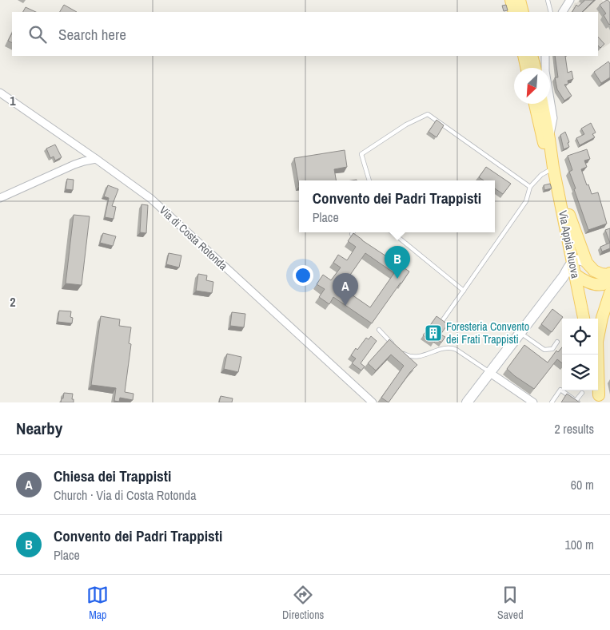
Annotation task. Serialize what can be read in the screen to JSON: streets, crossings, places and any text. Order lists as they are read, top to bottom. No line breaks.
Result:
{"streets":{"main road":["Via Appia Nuova"],"street":["Via di Costa Rotonda"]},"places":{"building":["Foresteria Convento dei Frati Trappisti"]},"north":"bottom left","page":{"search":"Search here","popup":["Convento dei Padri Trappisti","Place"],"pins":["B","A"],"heading":["Nearby","2 results"],"list":[{"mark":"A","name":"Chiesa dei Trappisti","note":"Church · Via di Costa Rotonda","value":"60 m"},{"mark":"B","name":"Convento dei Padri Trappisti","note":"Place","value":"100 m"}],"nav":["Map","Directions","Saved"]},"grid":{"rows":["1","2"]}}
